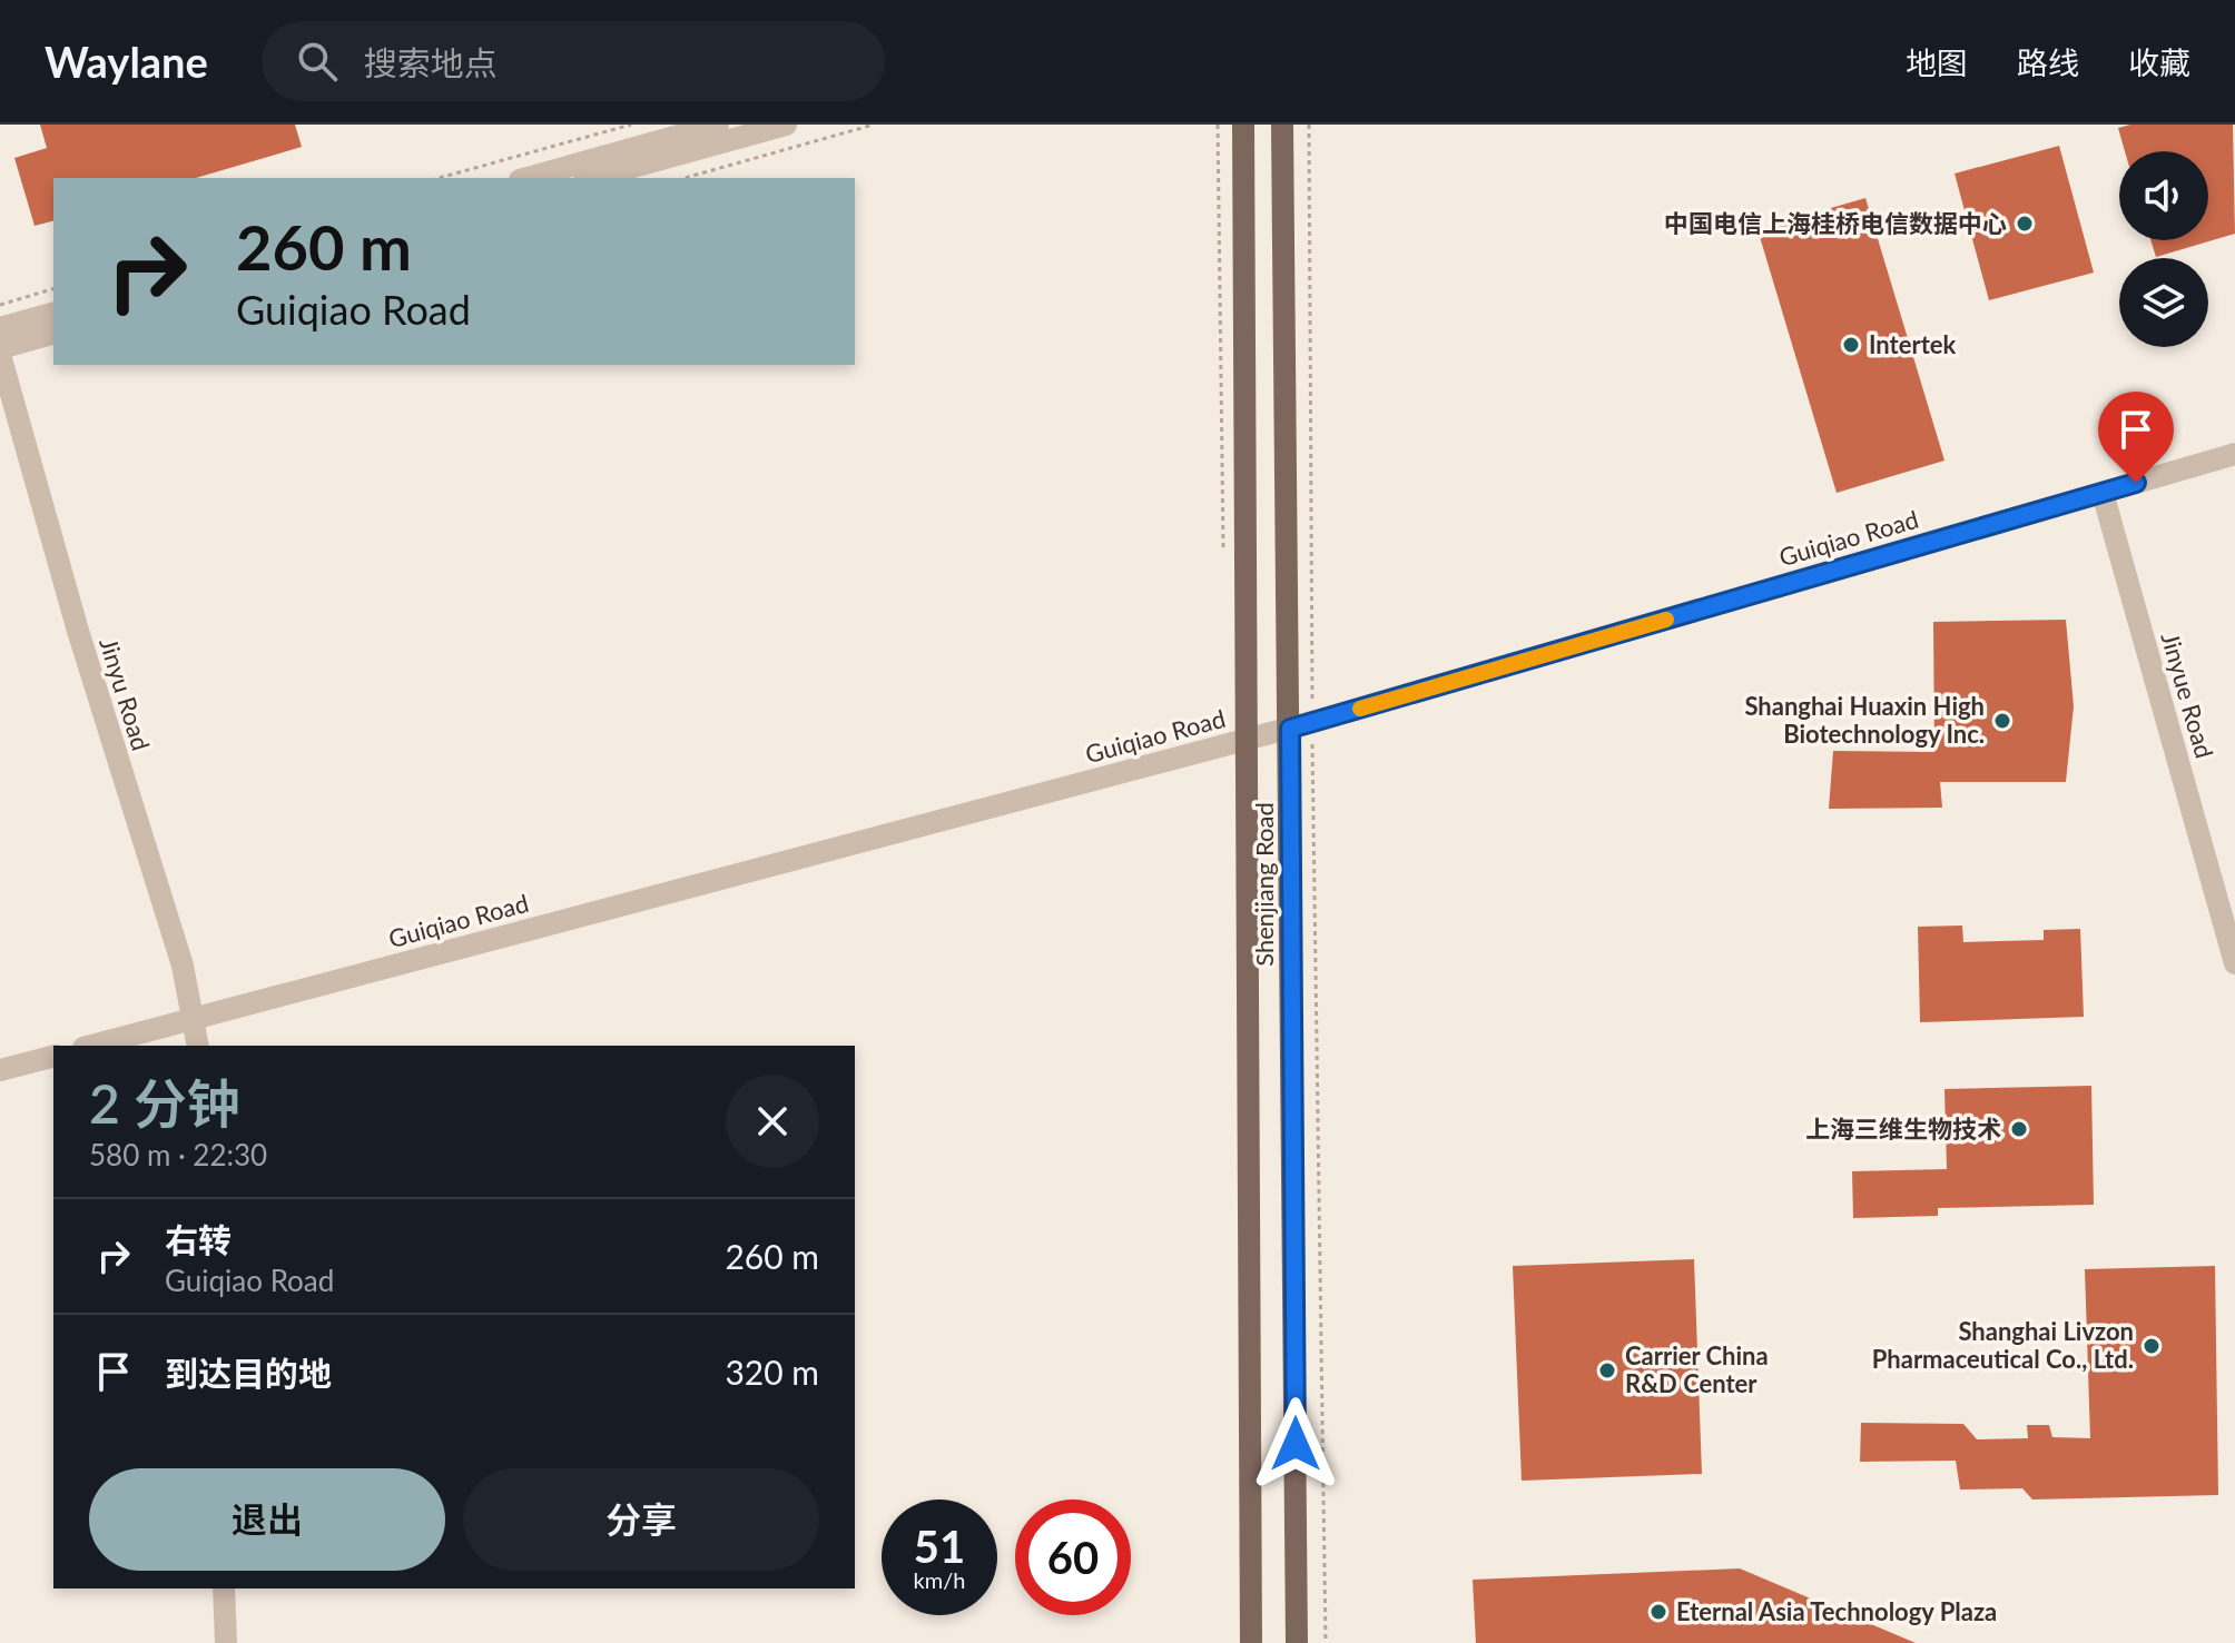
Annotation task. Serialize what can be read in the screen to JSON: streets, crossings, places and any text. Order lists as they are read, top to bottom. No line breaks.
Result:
{"streets":{"main road":["Shenjiang Road"],"street":["Guiqiao Road","Jinyu Road","Jinyue Road"]},"crossings":[["Guiqiao Road","Jinyu Road"],["Guiqiao Road","Jinyue Road"],["Guiqiao Road","Shenjiang Road"]],"places":["中国电信上海桂桥电信数据中心","Intertek","Shanghai Huaxin High Biotechnology Inc.","上海三维生物技术","Shanghai Livzon Pharmaceutical Co., Ltd.","Carrier China R&D Center","Eternal Asia Technology Plaza"],"page":{"header":"Waylane","search":"搜索地点","nav":["地图","路线","收藏"],"turn":["260 m","Guiqiao Road"],"heading":["2 分钟","580 m · 22:30"],"list":[{"name":"右转","note":"Guiqiao Road","value":"260 m"},{"name":"到达目的地","value":"320 m"}],"buttons":["退出","分享"],"speed":"51 km/h","limit":"60"}}
